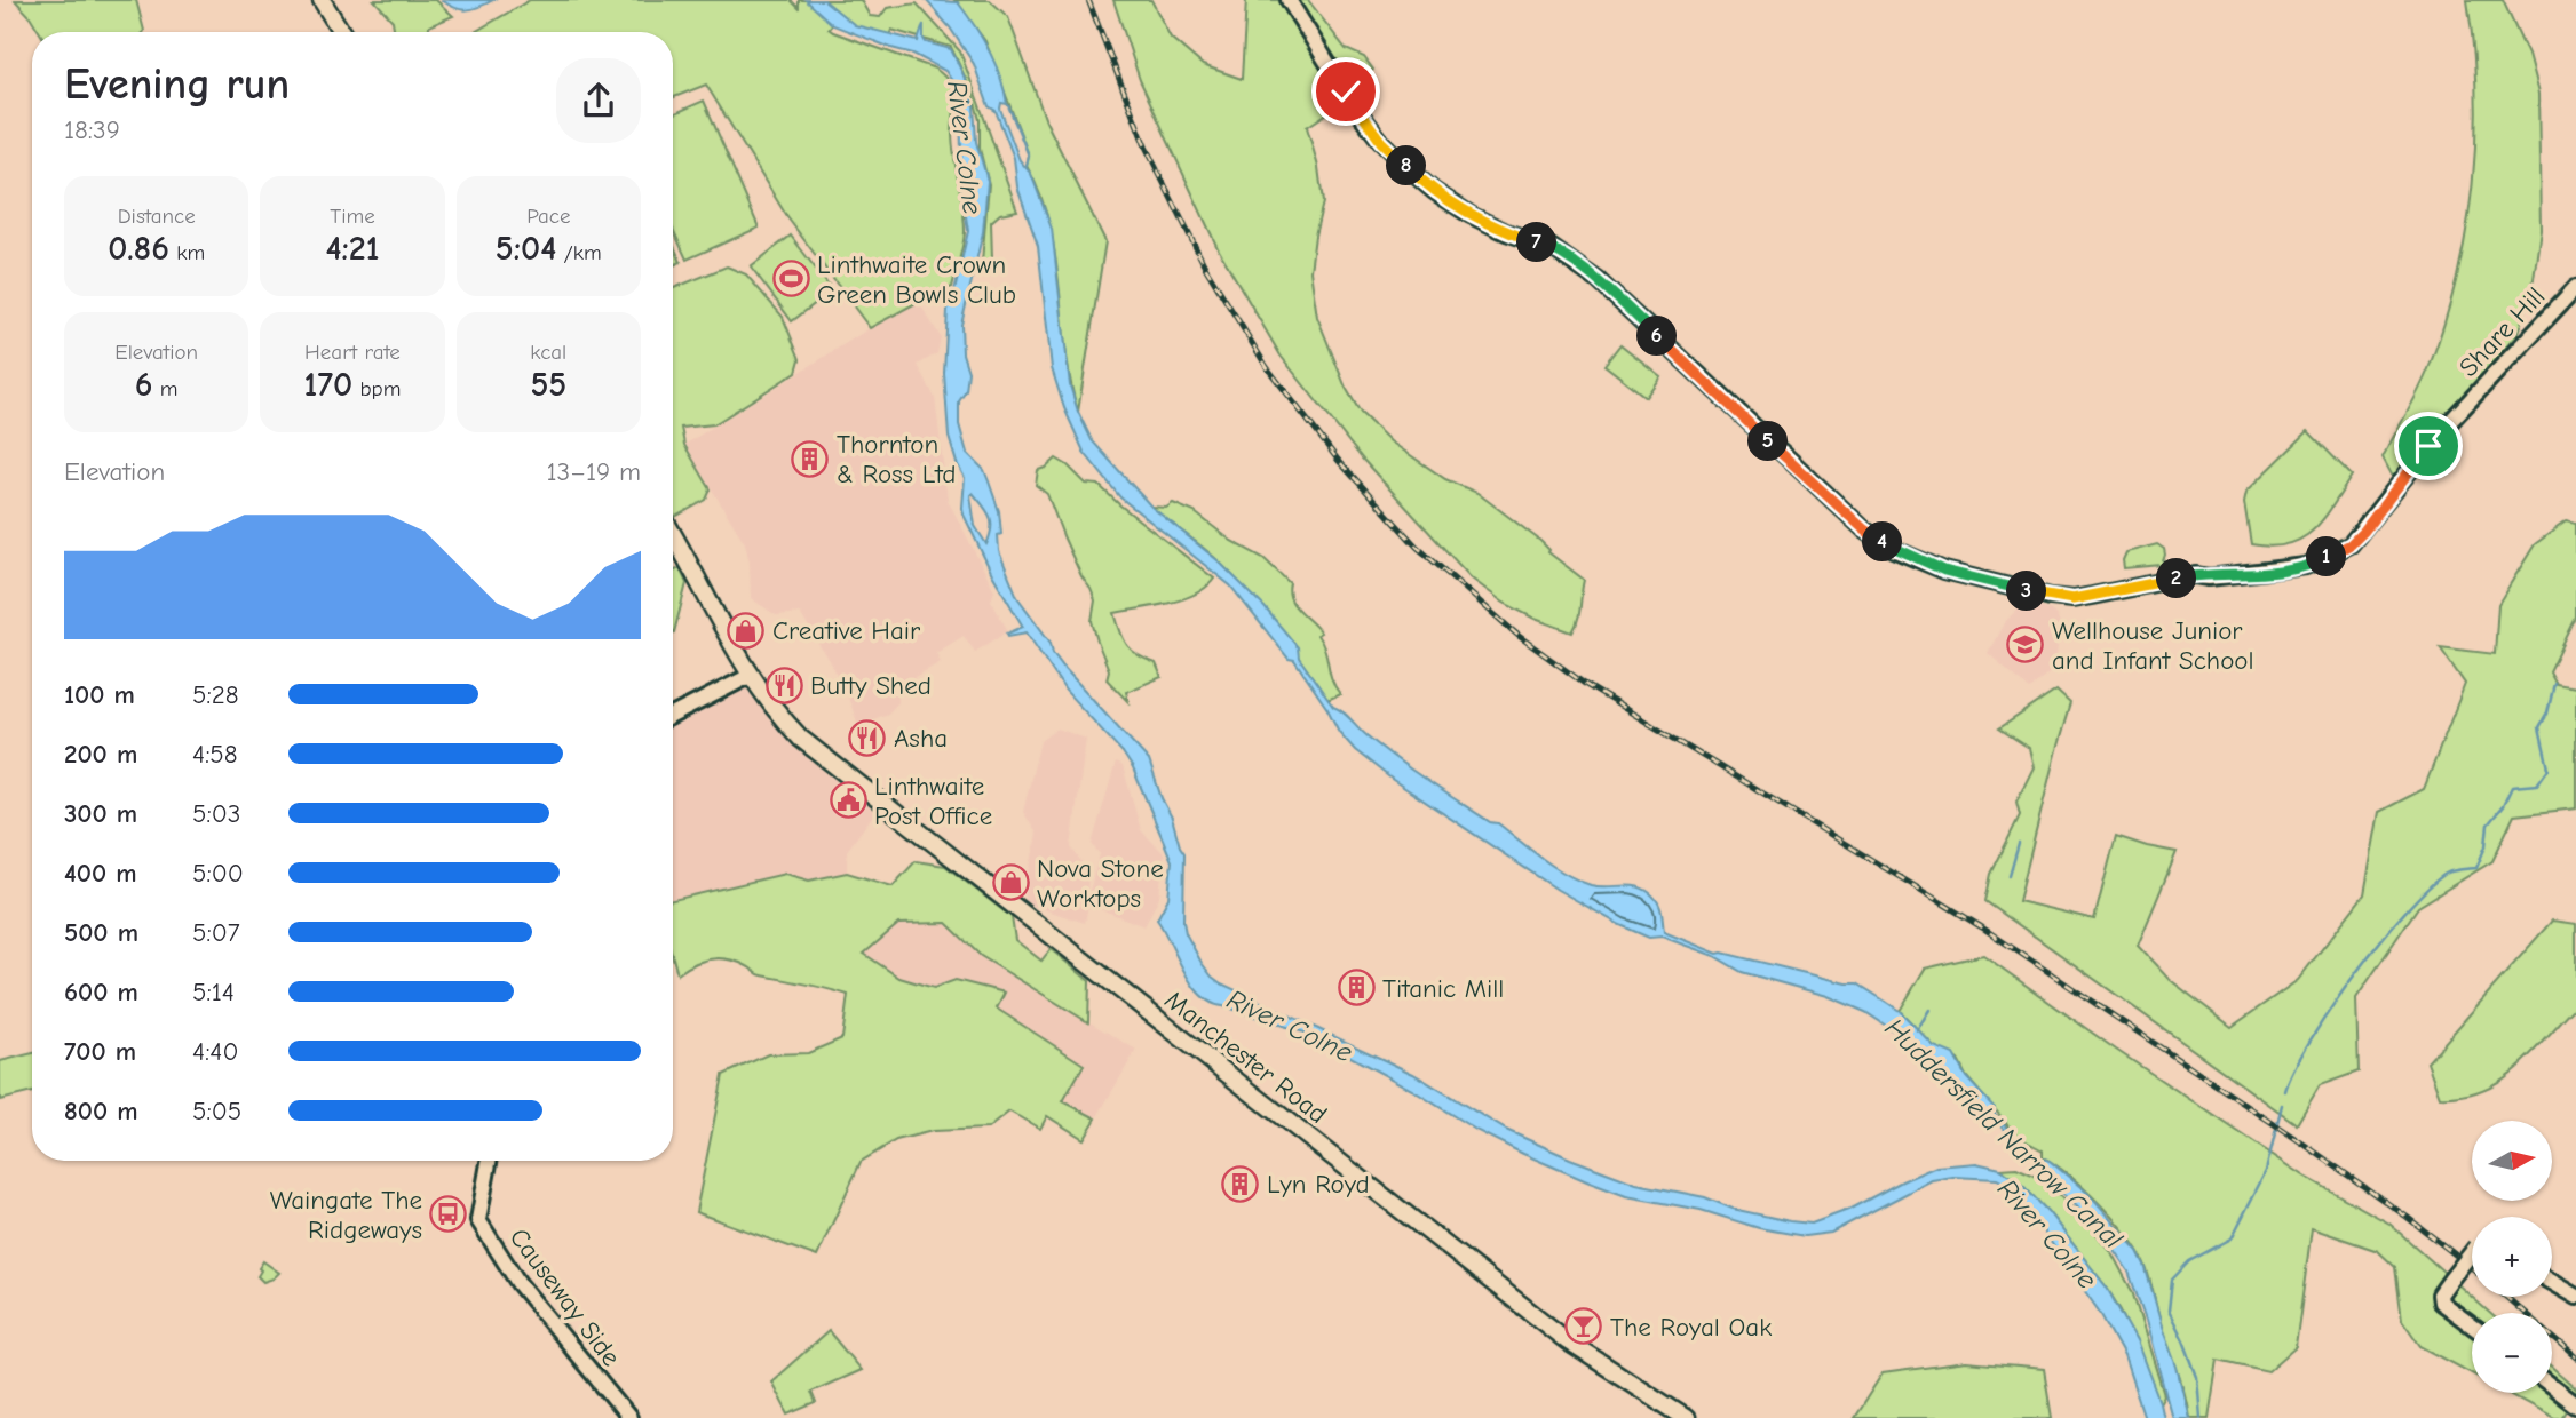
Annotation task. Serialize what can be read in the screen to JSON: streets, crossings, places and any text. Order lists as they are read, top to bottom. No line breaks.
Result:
{"streets":{"main road":["Manchester Road"],"street":["Share Hill","Causeway Side"]},"water":["River Colne","Huddersfield Narrow Canal"],"places":{"sports":["Linthwaite Crown Green Bowls Club"],"building":["Thornton & Ross Ltd","Titanic Mill","Lyn Royd"],"shop":["Creative Hair","Nova Stone Worktops"],"school or university":["Wellhouse Junior and Infant School"],"restaurant":["Butty Shed","Asha"],"public building":["Linthwaite Post Office"],"bus stop":["Waingate The Ridgeways"],"bar":["The Royal Oak"]},"north":"right","page":{"heading":["Evening run","18:39"],"pins":["8","7","6","5","4","1","2","3"],"stats":[["Distance","0.86 km"],["Time","4:21"],["Pace","5:04 /km"],["Elevation","6 m"],["Heart rate","170 bpm"],["kcal","55"]],"chart":["Elevation","13–19 m"],"list":[{"name":"100 m","note":"5:28"},{"name":"200 m","note":"4:58"},{"name":"300 m","note":"5:03"},{"name":"400 m","note":"5:00"},{"name":"500 m","note":"5:07"},{"name":"600 m","note":"5:14"},{"name":"700 m","note":"4:40"},{"name":"800 m","note":"5:05"}],"map_buttons":["+","−"]}}
